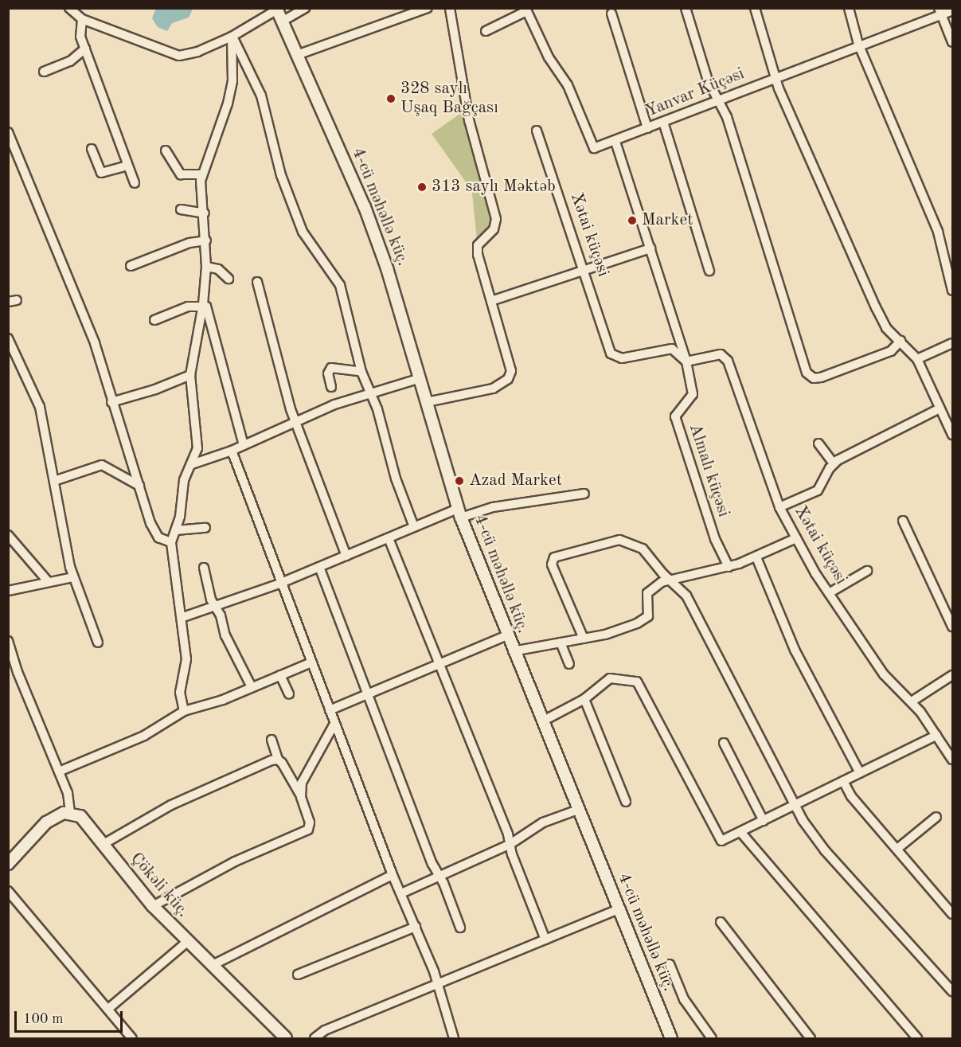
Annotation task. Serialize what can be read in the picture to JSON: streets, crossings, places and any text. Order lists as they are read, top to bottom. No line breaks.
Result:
{"streets":{"street":["Yanvar Küçəsi","4-cü məhəllə küç.","Xətai küçəsi","Almalı küçəsi","Çökəli küç."]},"crossings":[["Xətai küçəsi","Almalı küçəsi"]],"places":["328 saylı Uşaq Bağçası","313 saylı Məktəb","Market","Azad Market"],"scale_bar":"100 m"}
